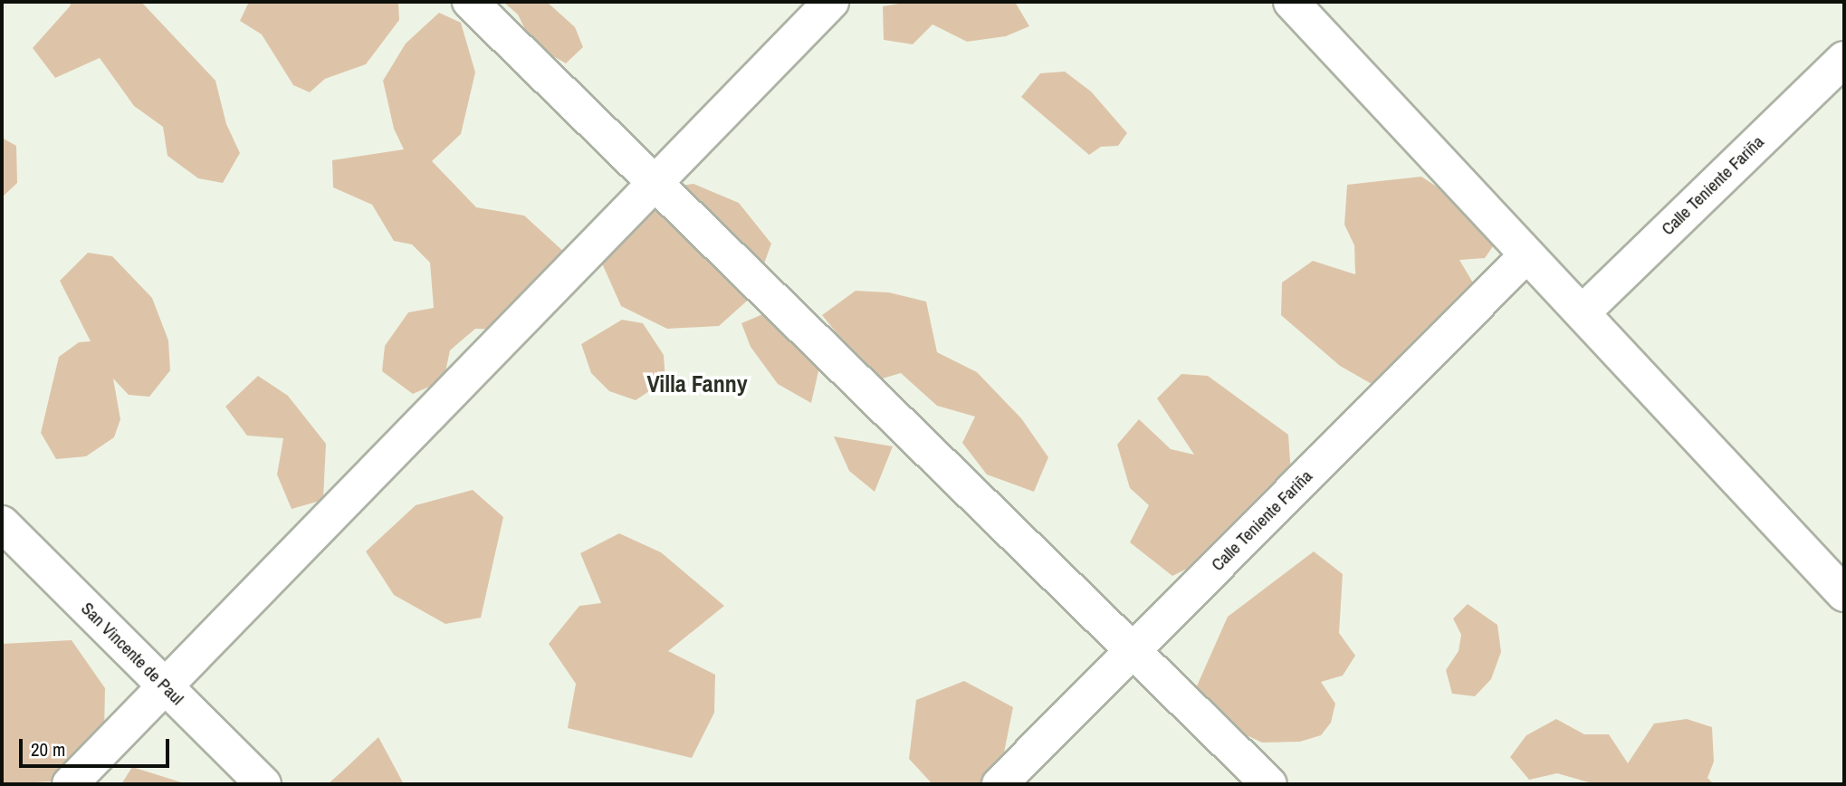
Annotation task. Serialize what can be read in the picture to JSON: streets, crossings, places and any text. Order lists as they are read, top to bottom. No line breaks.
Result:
{"streets":{"street":["Calle Teniente Fariña","San Vincente de Paul"]},"districts":["Villa Fanny"],"scale_bar":"20 m"}
